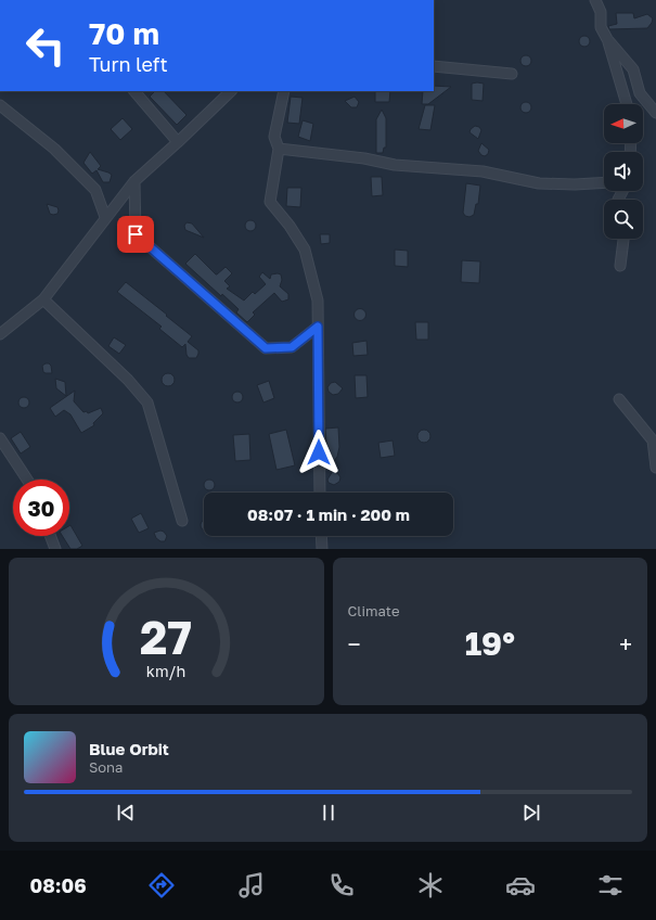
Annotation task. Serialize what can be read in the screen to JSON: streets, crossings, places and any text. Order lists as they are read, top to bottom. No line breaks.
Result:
{"north":"left","page":{"turn":["70 m","Turn left"],"limit":"30","trip":"08:07 · 1 min · 200 m","tile":"Climate","heat":["−","19°","+"],"song":["Blue Orbit","Sona"],"tabs":"08:06","gauge":["27","km/h"]}}
